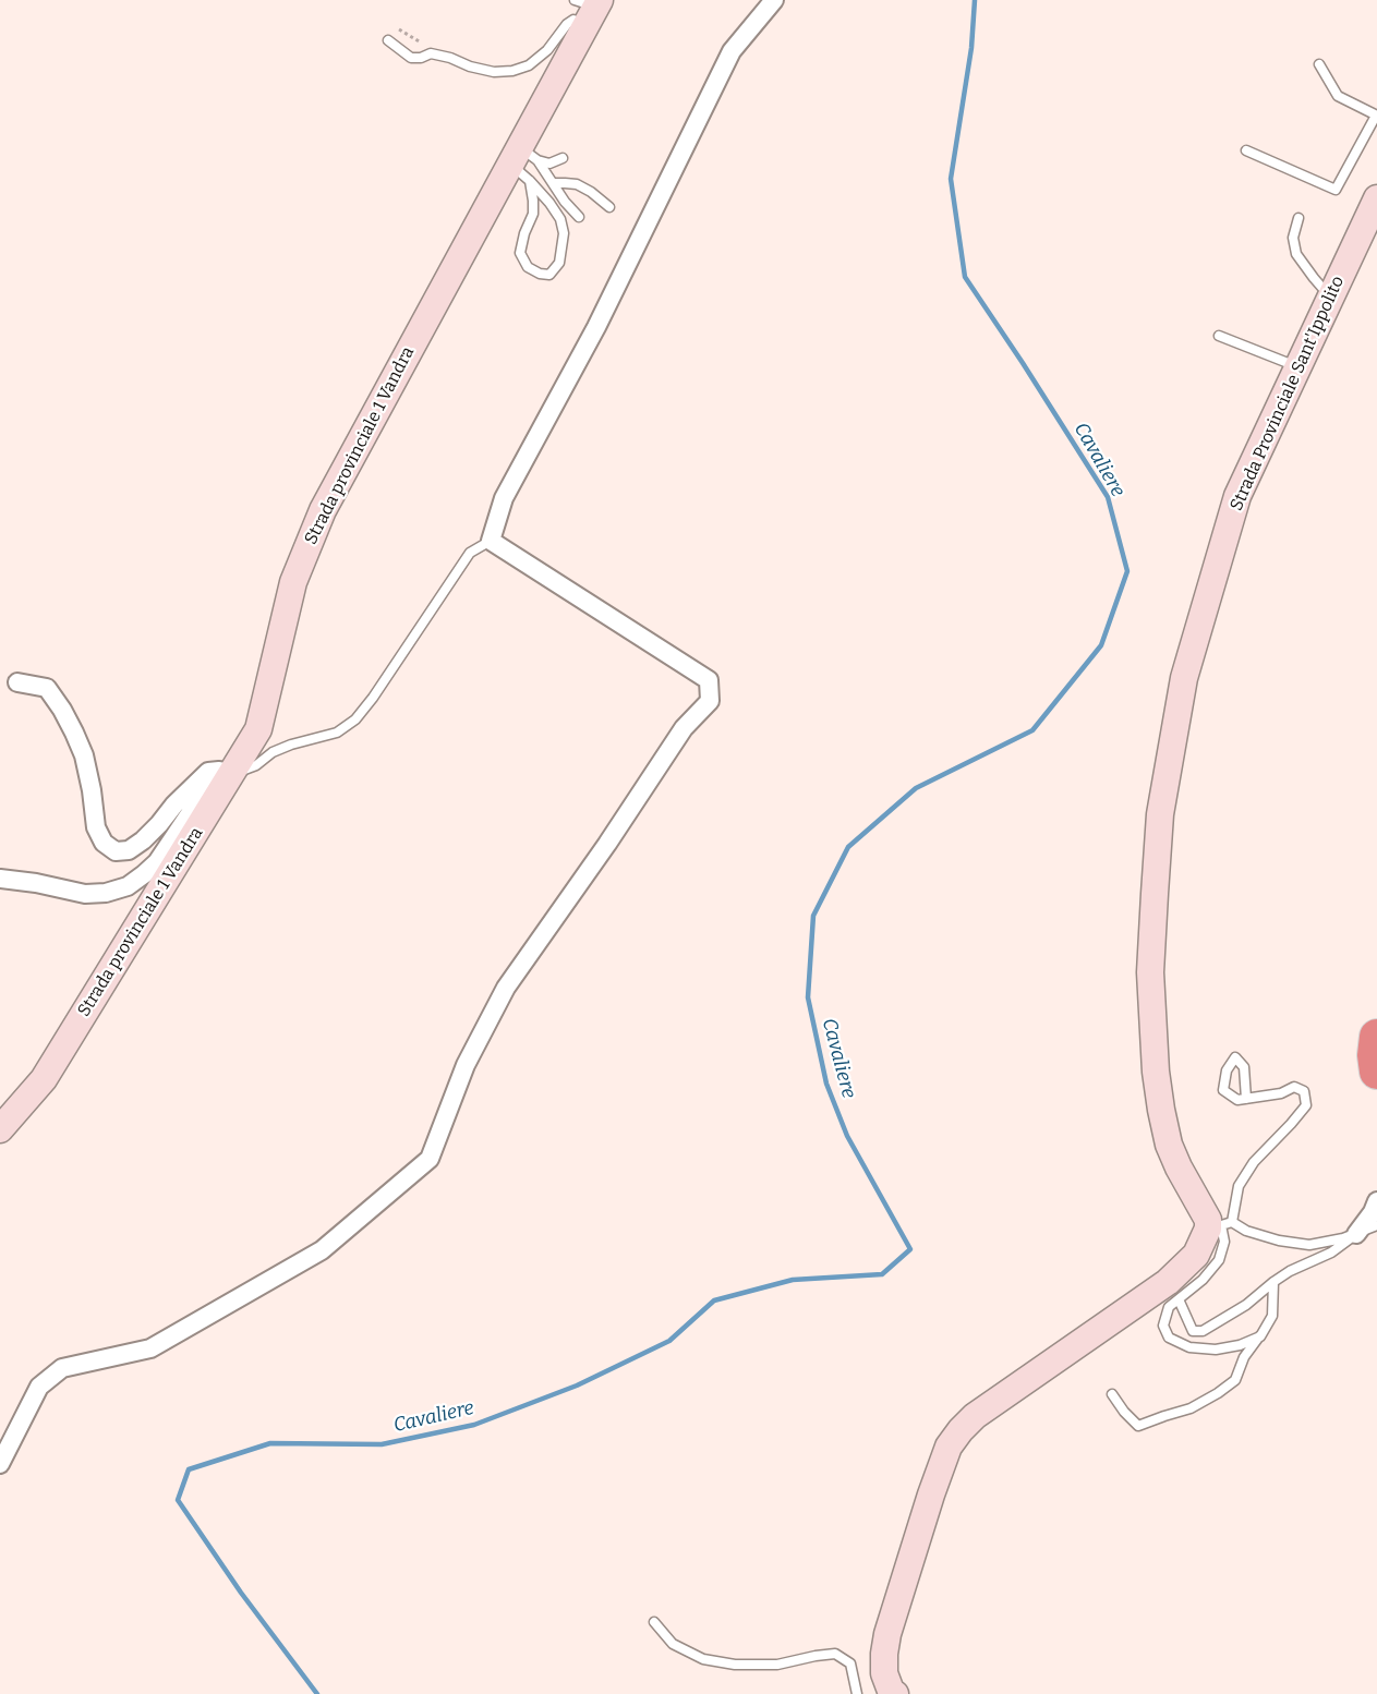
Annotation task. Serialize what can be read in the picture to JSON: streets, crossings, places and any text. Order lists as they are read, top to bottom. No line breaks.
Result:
{"streets":{"main road":["Strada Provinciale Sant'Ippolito","Strada provinciale 1 Vandra"]},"water":["Cavaliere"]}
